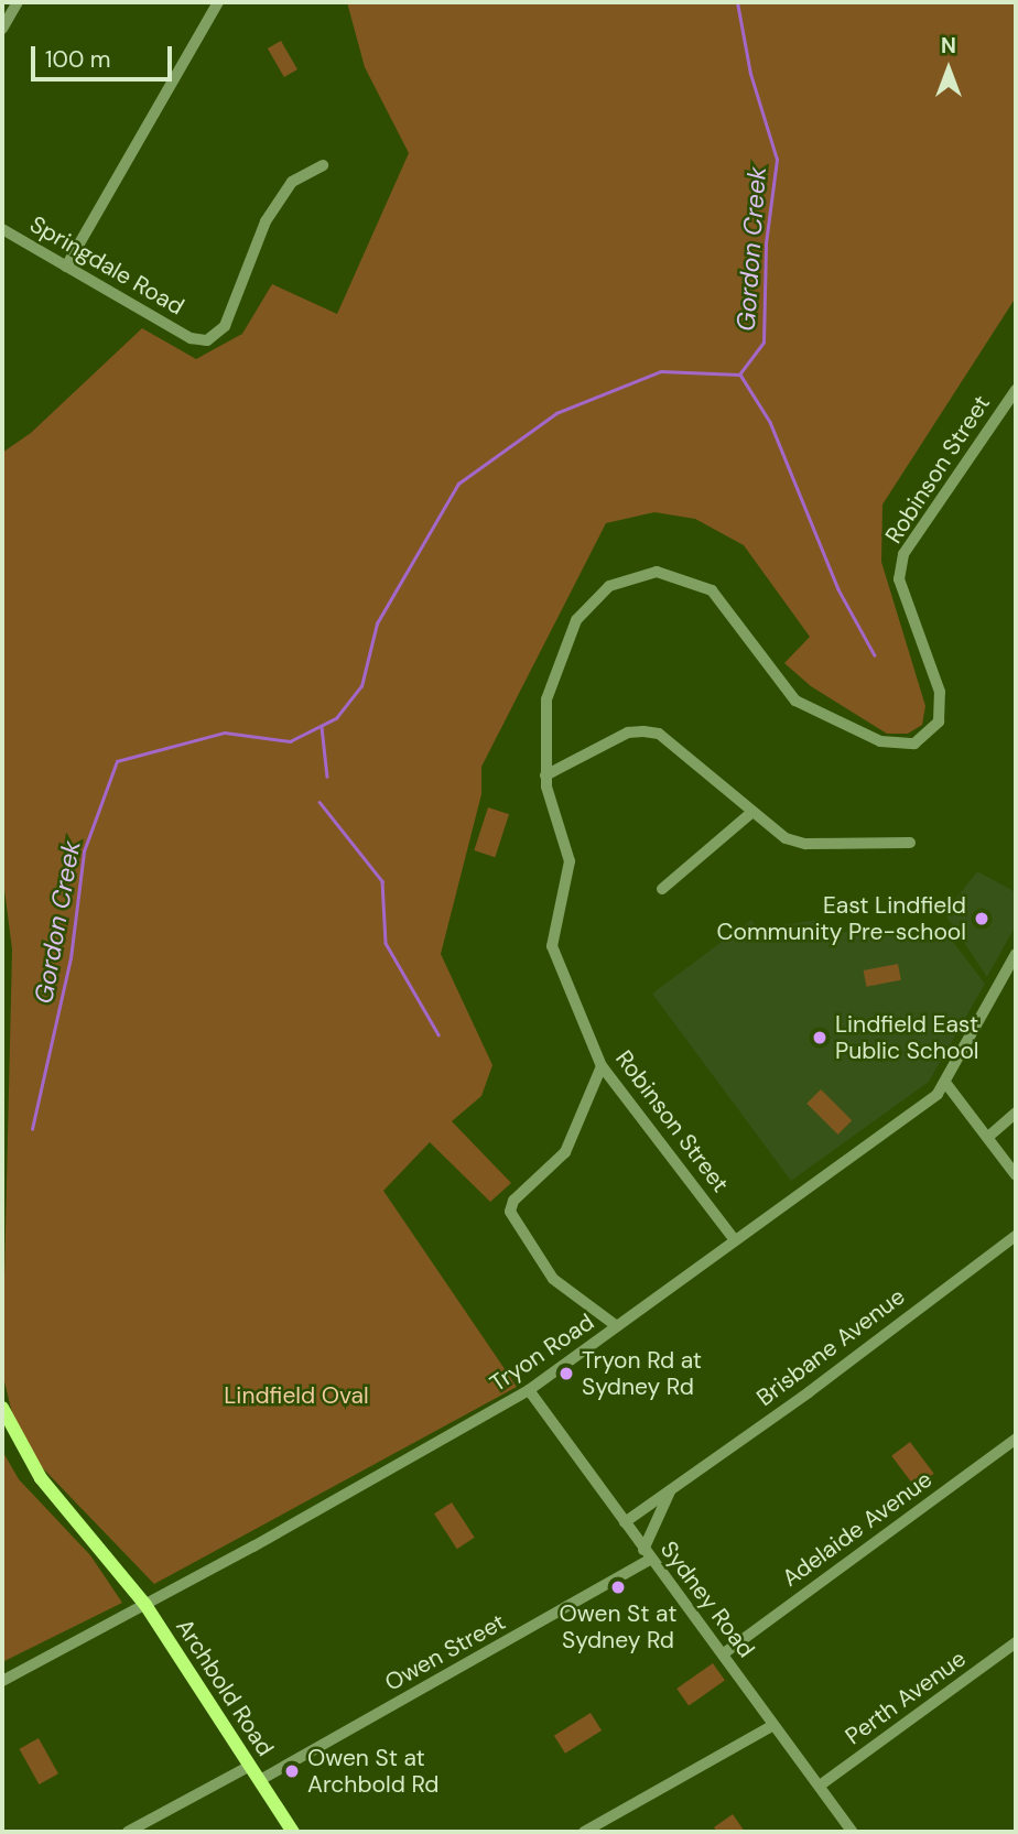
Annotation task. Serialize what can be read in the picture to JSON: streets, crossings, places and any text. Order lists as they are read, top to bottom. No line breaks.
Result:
{"streets":{"main road":["Archbold Road"],"street":["Springdale Road","Robinson Street","Brisbane Avenue","Tryon Road","Adelaide Avenue","Sydney Road","Owen Street","Perth Avenue"]},"crossings":[["Robinson Street","Tryon Road"],["Brisbane Avenue","Sydney Road"],["Brisbane Avenue","Owen Street"],["Tryon Road","Sydney Road"],["Tryon Road","Archbold Road"],["Adelaide Avenue","Sydney Road"],["Sydney Road","Owen Street"],["Sydney Road","Perth Avenue"],["Owen Street","Archbold Road"]],"water":["Gordon Creek"],"parks":["Lindfield Oval"],"places":["East Lindfield Community Pre-school","Lindfield East Public School","Tryon Rd at Sydney Rd","Owen St at Sydney Rd","Owen St at Archbold Rd"],"scale_bar":"100 m","north":"top"}
